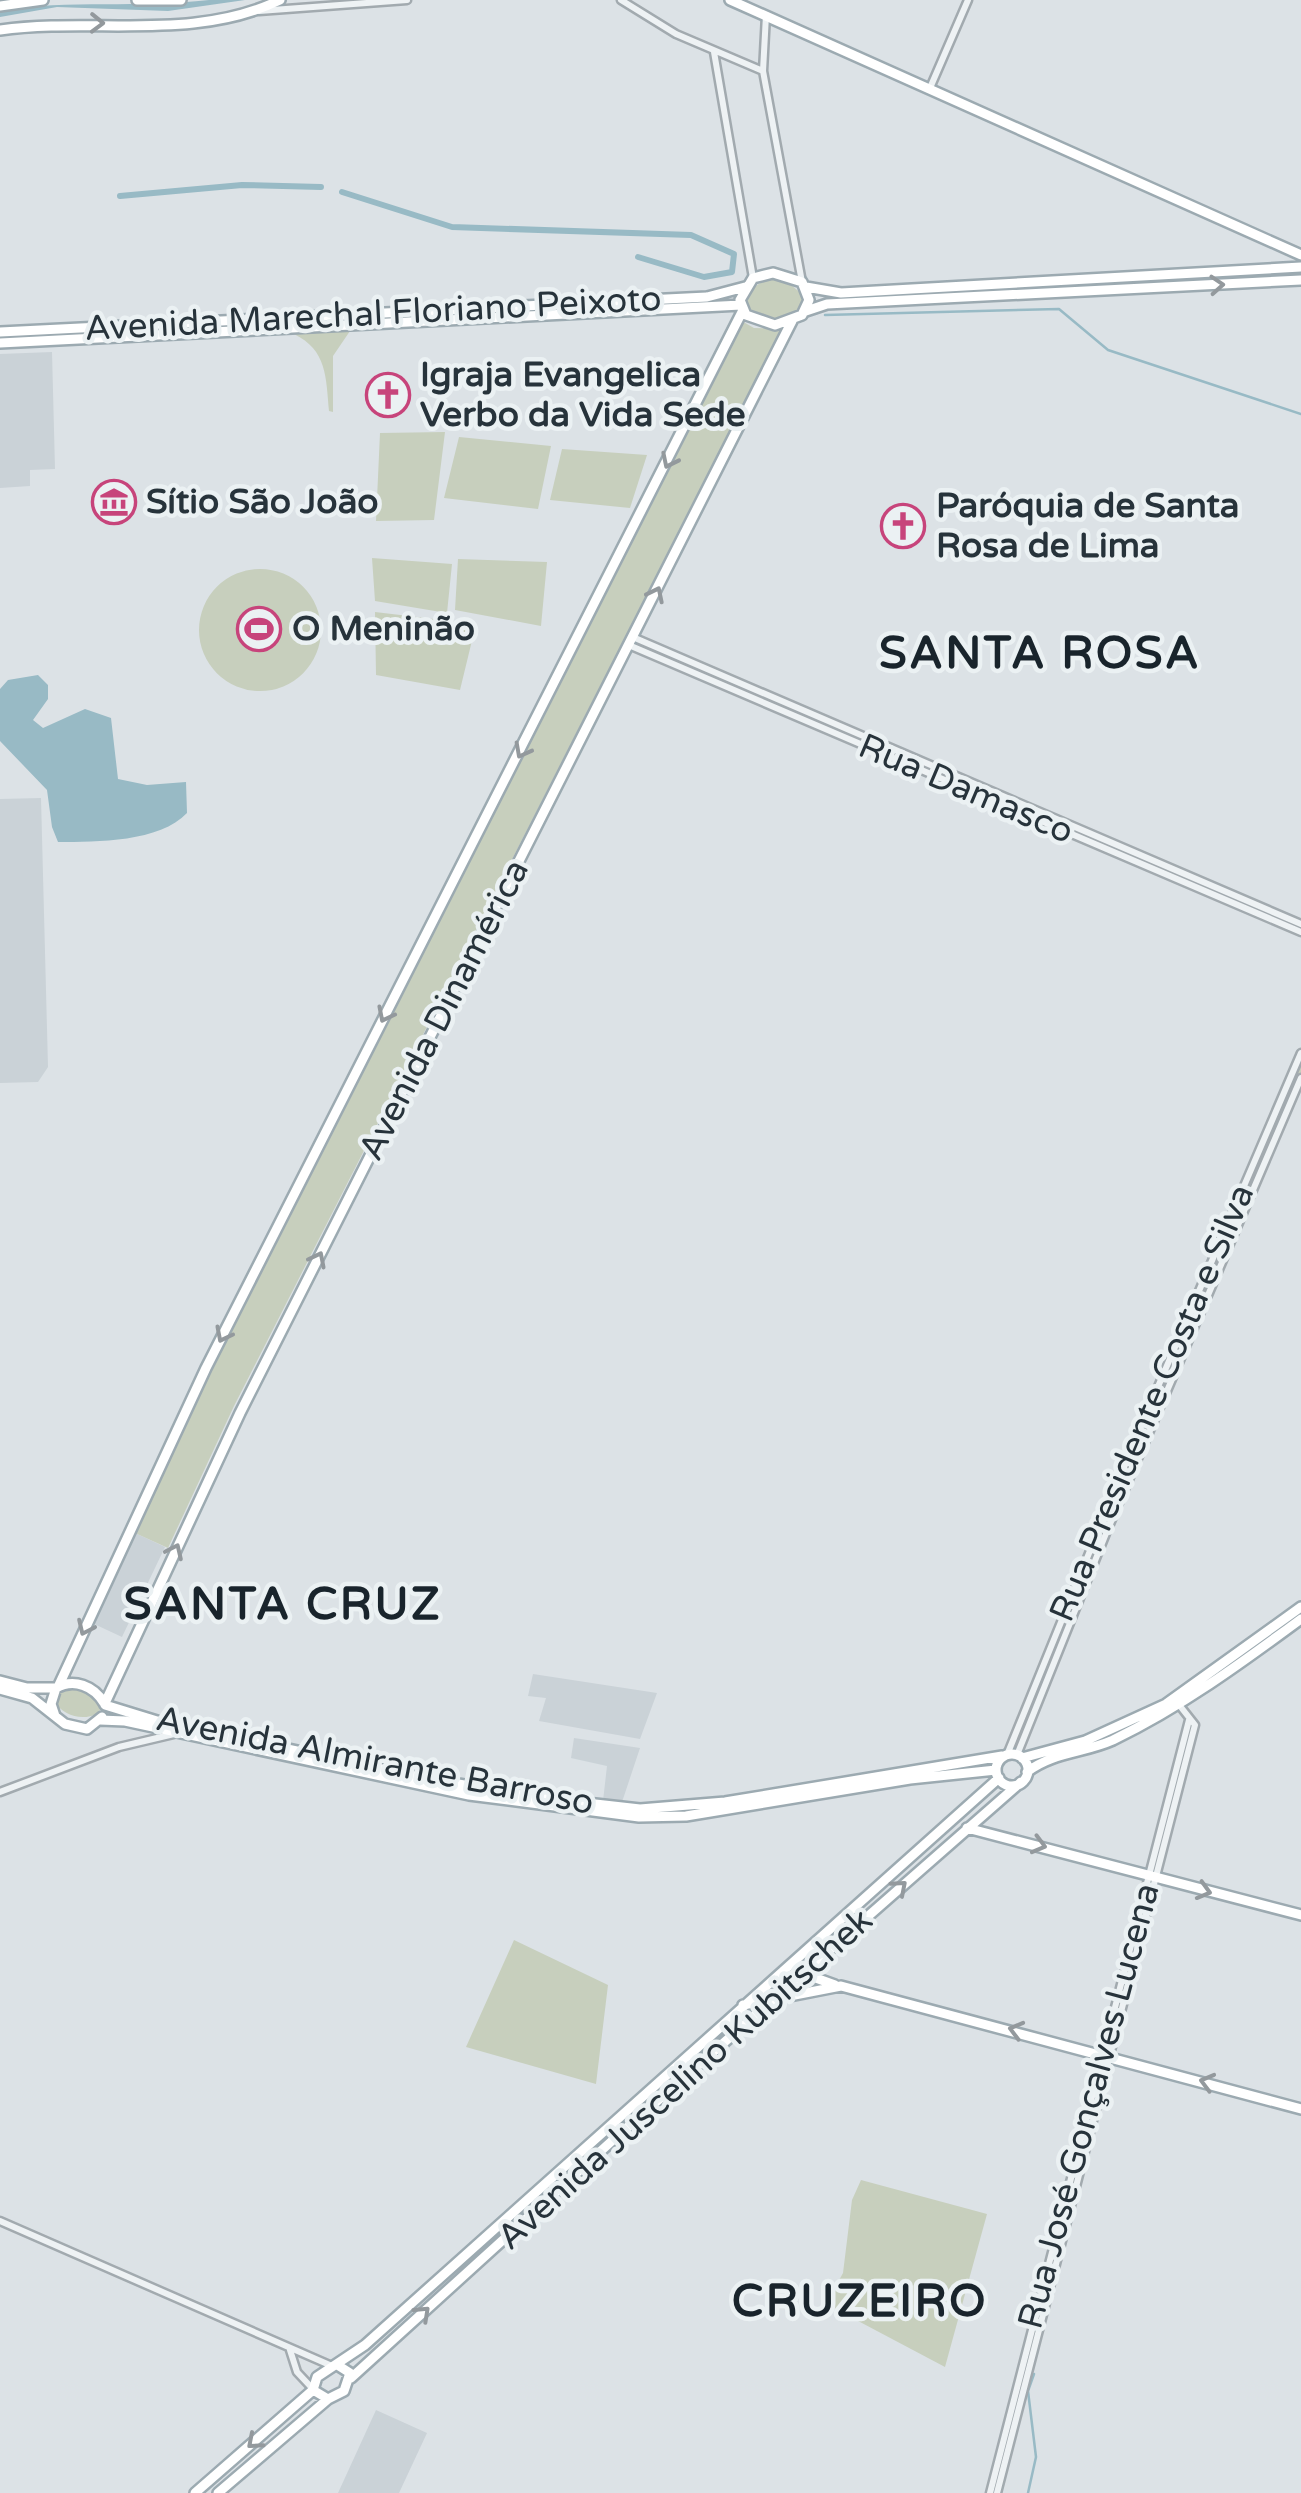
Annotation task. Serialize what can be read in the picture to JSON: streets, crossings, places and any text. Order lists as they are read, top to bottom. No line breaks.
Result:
{"streets":{"main road":["Avenida Marechal Floriano Peixoto","Avenida Dinamérica","Avenida Almirante Barroso","Avenida Juscelino Kubitschek"],"street":["Rua Damasco","Rua Presidente Costa e Silva","Rua José Gonçalves Lucena"]},"crossings":[["Avenida Marechal Floriano Peixoto","Avenida Dinamérica"],["Rua Damasco","Avenida Dinamérica"],["Avenida Dinamérica","Avenida Almirante Barroso"],["Rua Presidente Costa e Silva","Avenida Almirante Barroso"],["Avenida Almirante Barroso","Avenida Juscelino Kubitschek"]],"districts":["SANTA ROSA","SANTA CRUZ","CRUZEIRO"],"places":{"church":["Igraja Evangelica Verbo da Vida Sede","Paróquia de Santa Rosa de Lima"],"museum":["Sítio São João"],"sports":["O Meninão"]}}
